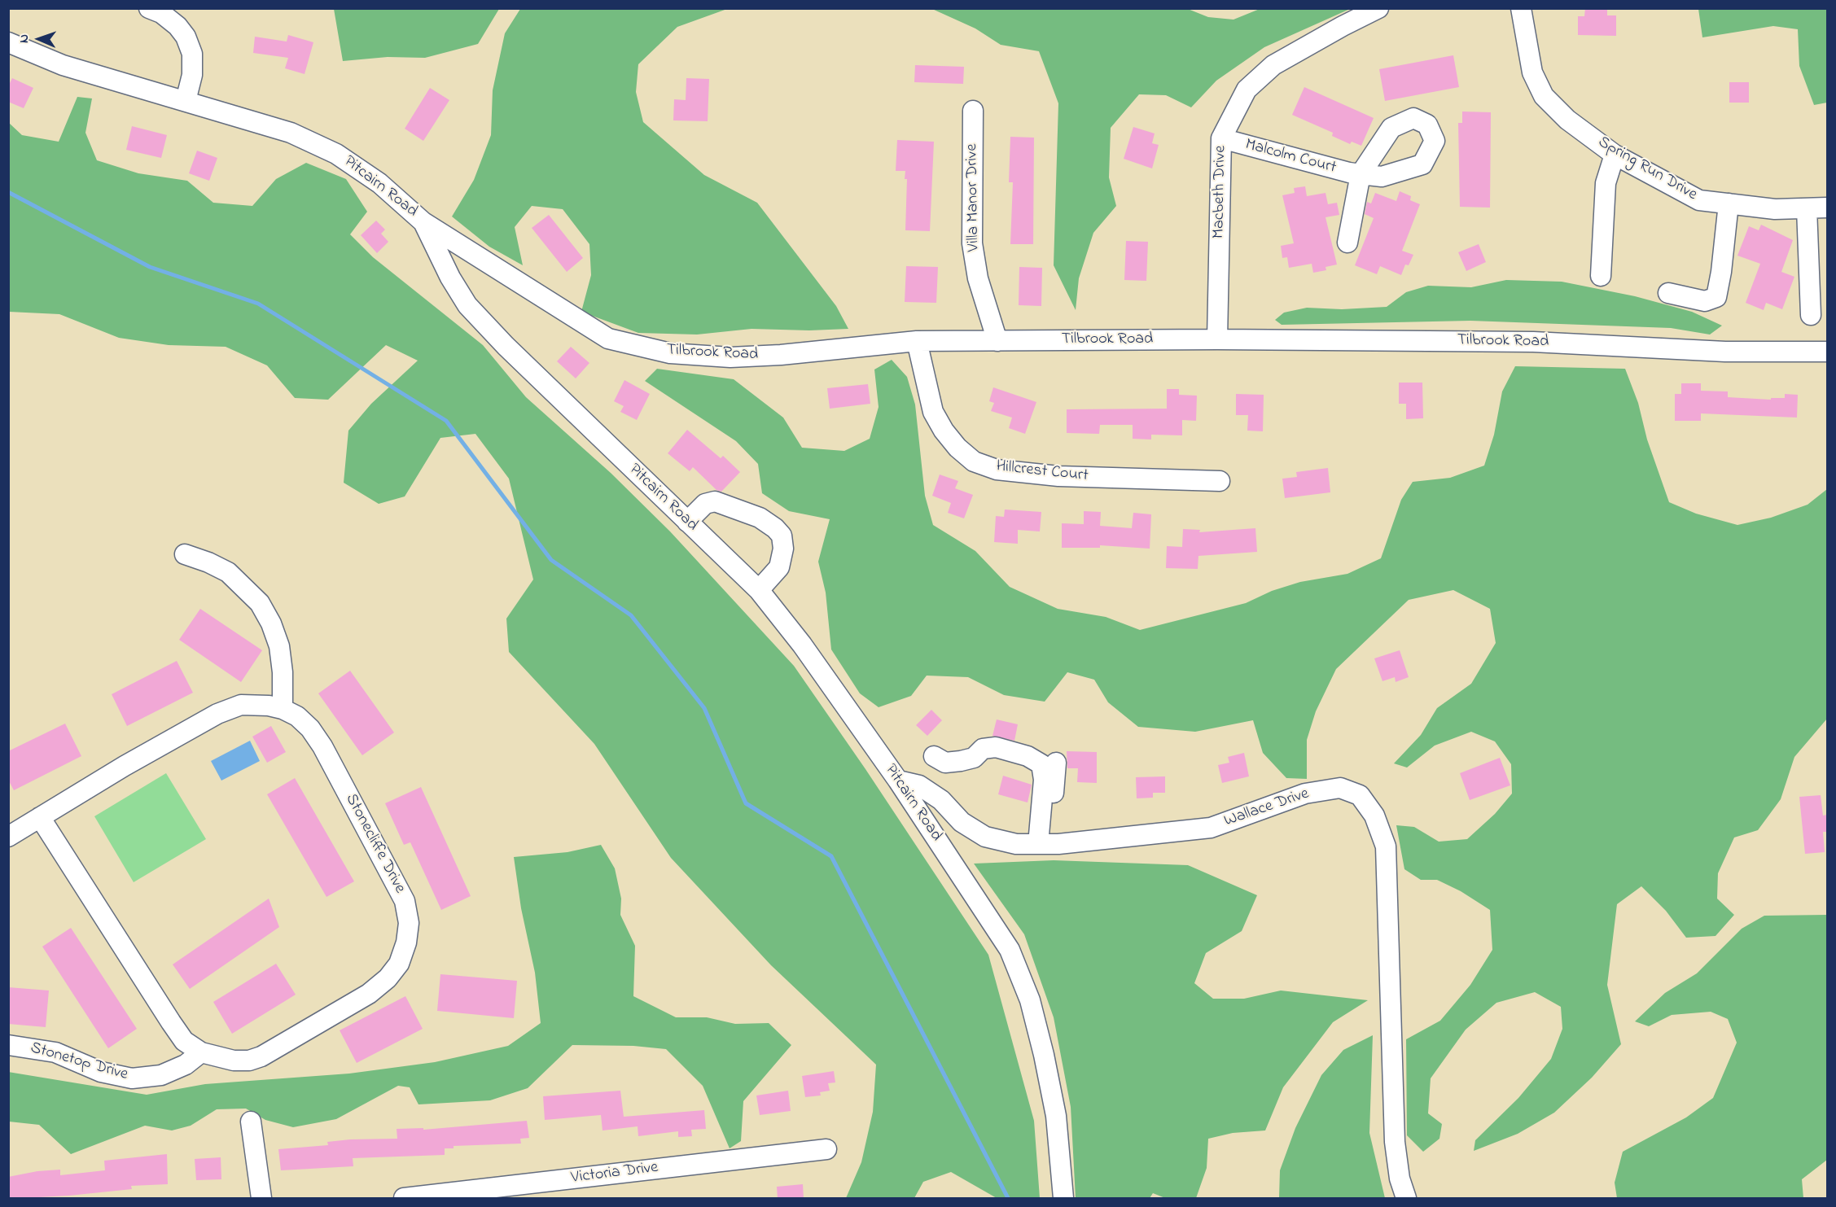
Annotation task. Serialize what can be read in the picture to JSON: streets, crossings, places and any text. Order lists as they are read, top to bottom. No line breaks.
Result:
{"streets":{"street":["Malcolm Court","Spring Run Drive","Pitcairn Road","Macbeth Drive","Villa Manor Drive","Tilbrook Road","Hillcrest Court","Wallace Drive","Stonecliffe Drive","Stonetop Drive","Victoria Drive"]},"crossings":[["Malcolm Court","Macbeth Drive"],["Pitcairn Road","Tilbrook Road"],["Pitcairn Road","Wallace Drive"],["Macbeth Drive","Tilbrook Road"],["Villa Manor Drive","Tilbrook Road"],["Tilbrook Road","Hillcrest Court"],["Stonecliffe Drive","Stonetop Drive"]],"north":"left"}
